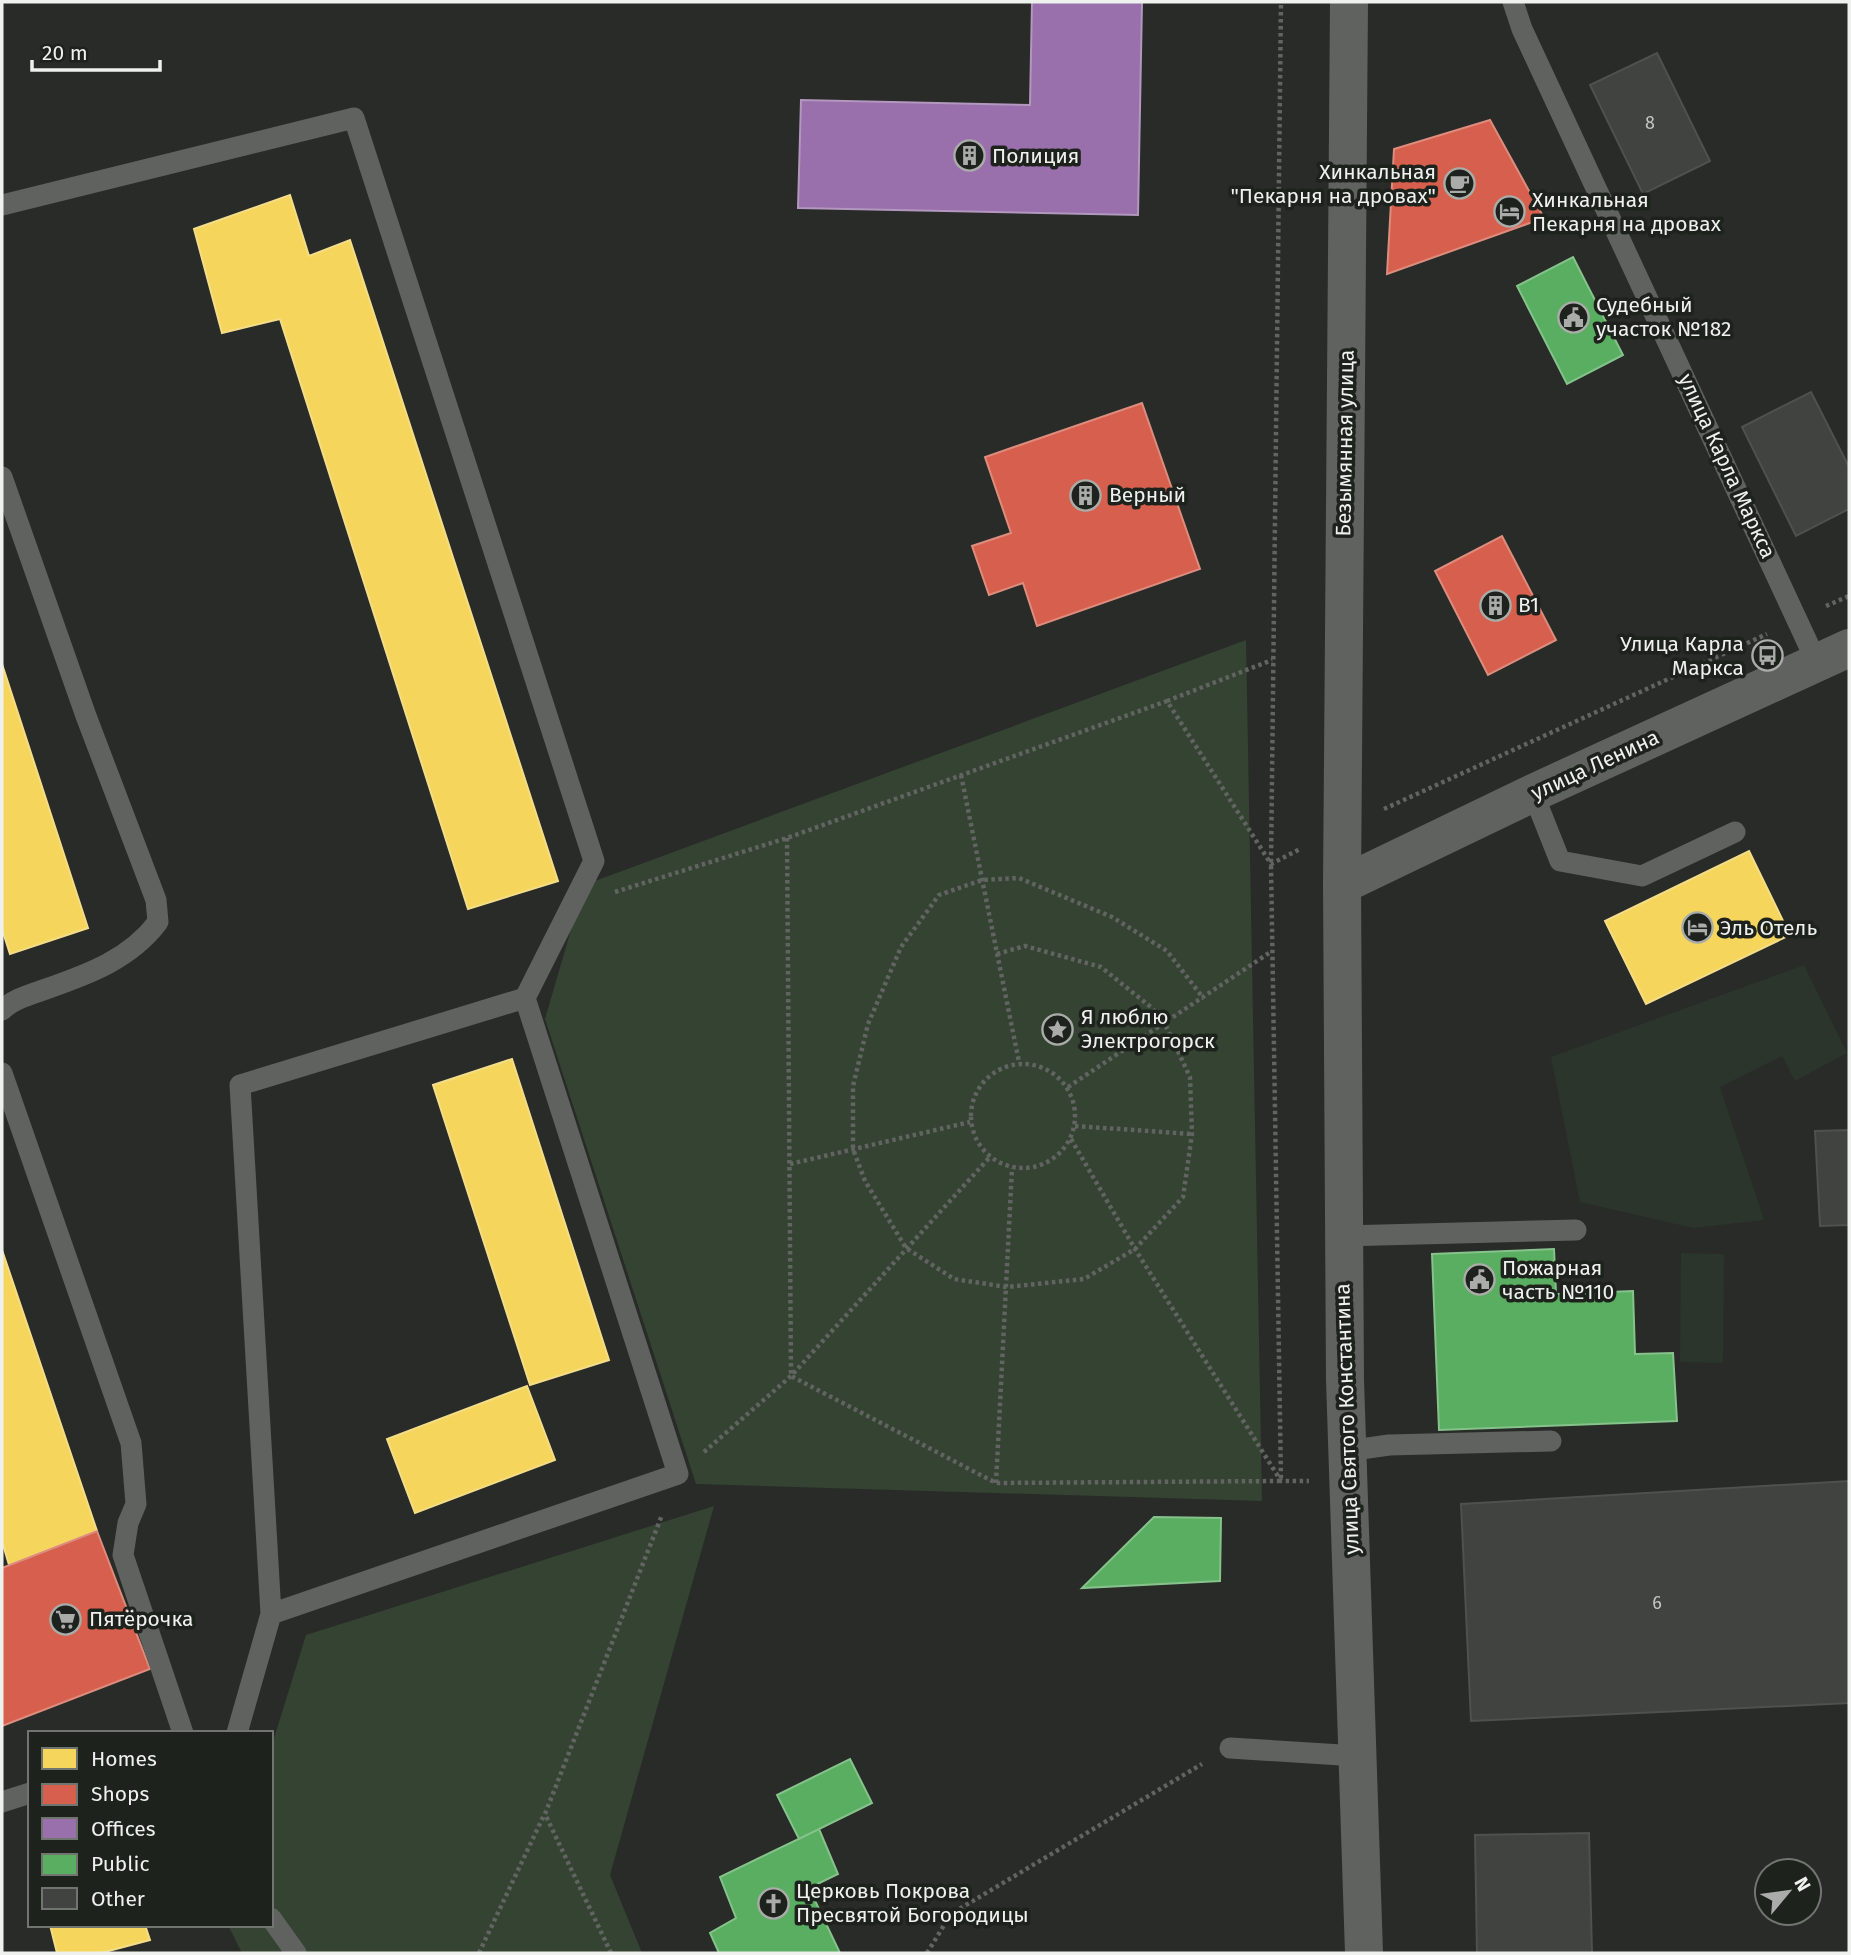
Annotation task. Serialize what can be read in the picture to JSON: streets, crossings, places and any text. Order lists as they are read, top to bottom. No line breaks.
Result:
{"streets":{"street":["Безымянная улица","улица Ленина","улица Святого Константина"],"lane":["улица Карла Маркса"]},"crossings":[["Безымянная улица","улица Ленина"],["Безымянная улица","улица Святого Константина"],["улица Карла Маркса","улица Ленина"],["улица Ленина","улица Святого Константина"]],"places":{"building":["Полиция","Верный","B1"],"cafe":["Хинкальная \"Пекарня на дровах\""],"hotel":["Хинкальная Пекарня на дровах","Эль Отель"],"public building":["Судебный участок №182","Пожарная часть №110"],"bus stop":["Улица Карла Маркса"],"place":["Я люблю Электрогорск"],"supermarket":["Пятёрочка"],"church":["Церковь Покрова Пресвятой Богородицы"]},"house_numbers":["8","6"],"legend":["Homes","Shops","Offices","Public","Other"],"scale_bar":"20 m","north":"top right"}
